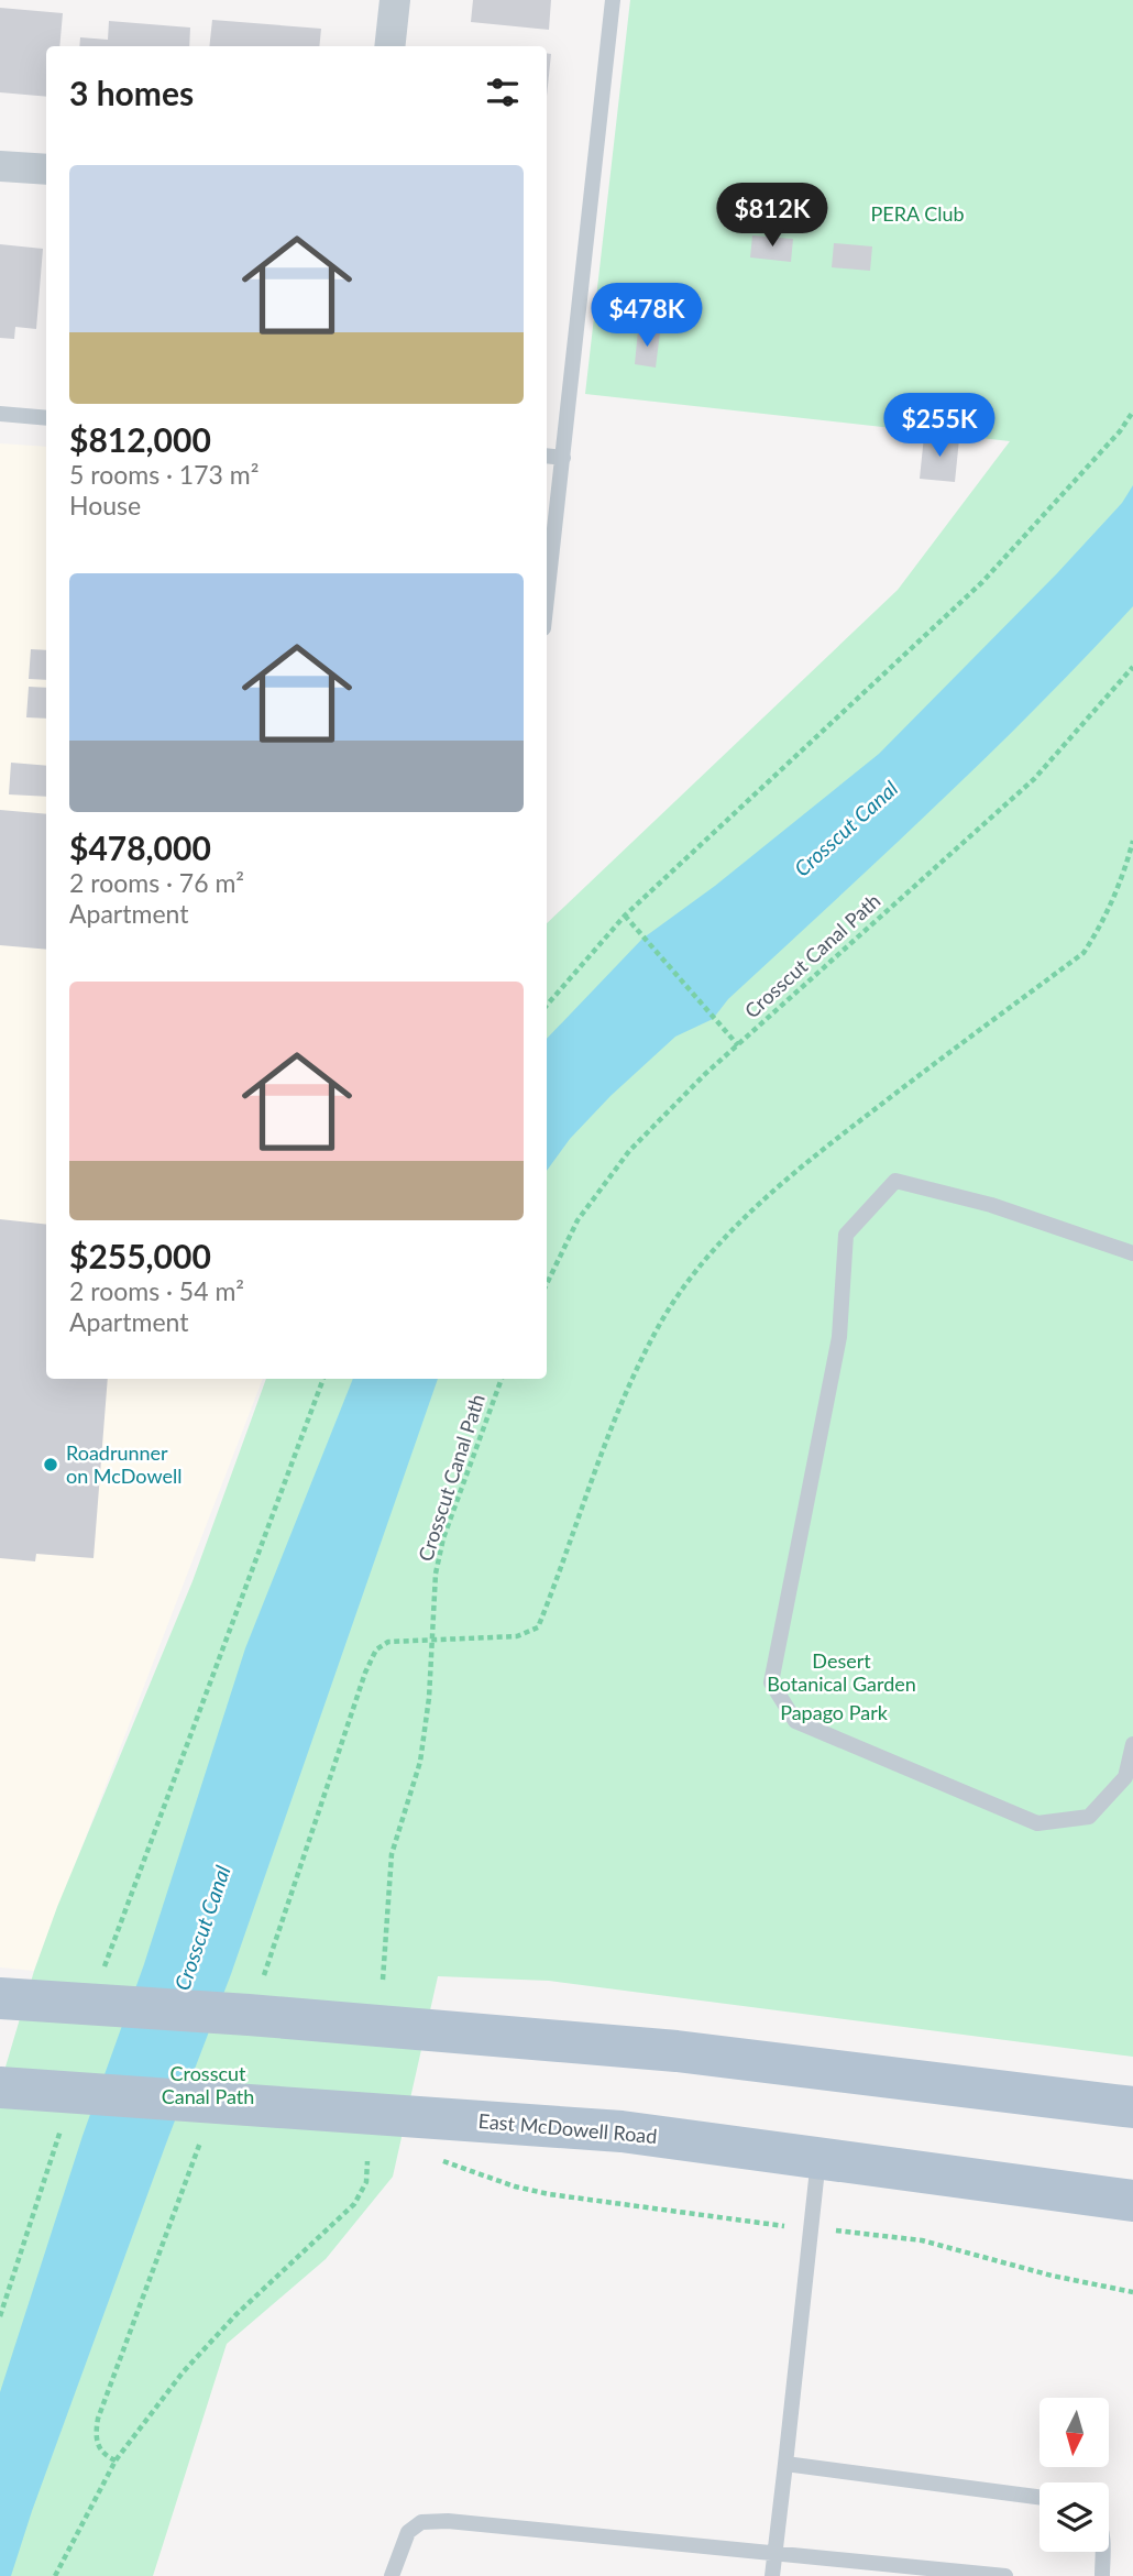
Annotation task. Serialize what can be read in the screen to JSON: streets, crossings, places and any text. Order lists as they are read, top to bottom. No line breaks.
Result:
{"streets":{"main road":["East McDowell Road"],"path":["Crosscut Canal Path"]},"water":["Crosscut Canal"],"parks":["PERA Club","Desert Botanical Garden","Papago Park","Crosscut Canal Path"],"places":["Roadrunner on McDowell"],"north":"bottom","page":{"heading":"3 homes","list":[{"name":"$812,000","note":"5 rooms · 173 m² · House"},{"name":"$478,000","note":"2 rooms · 76 m² · Apartment"},{"name":"$255,000","note":"2 rooms · 54 m² · Apartment"}],"price":["$812K","$478K","$255K"]}}
